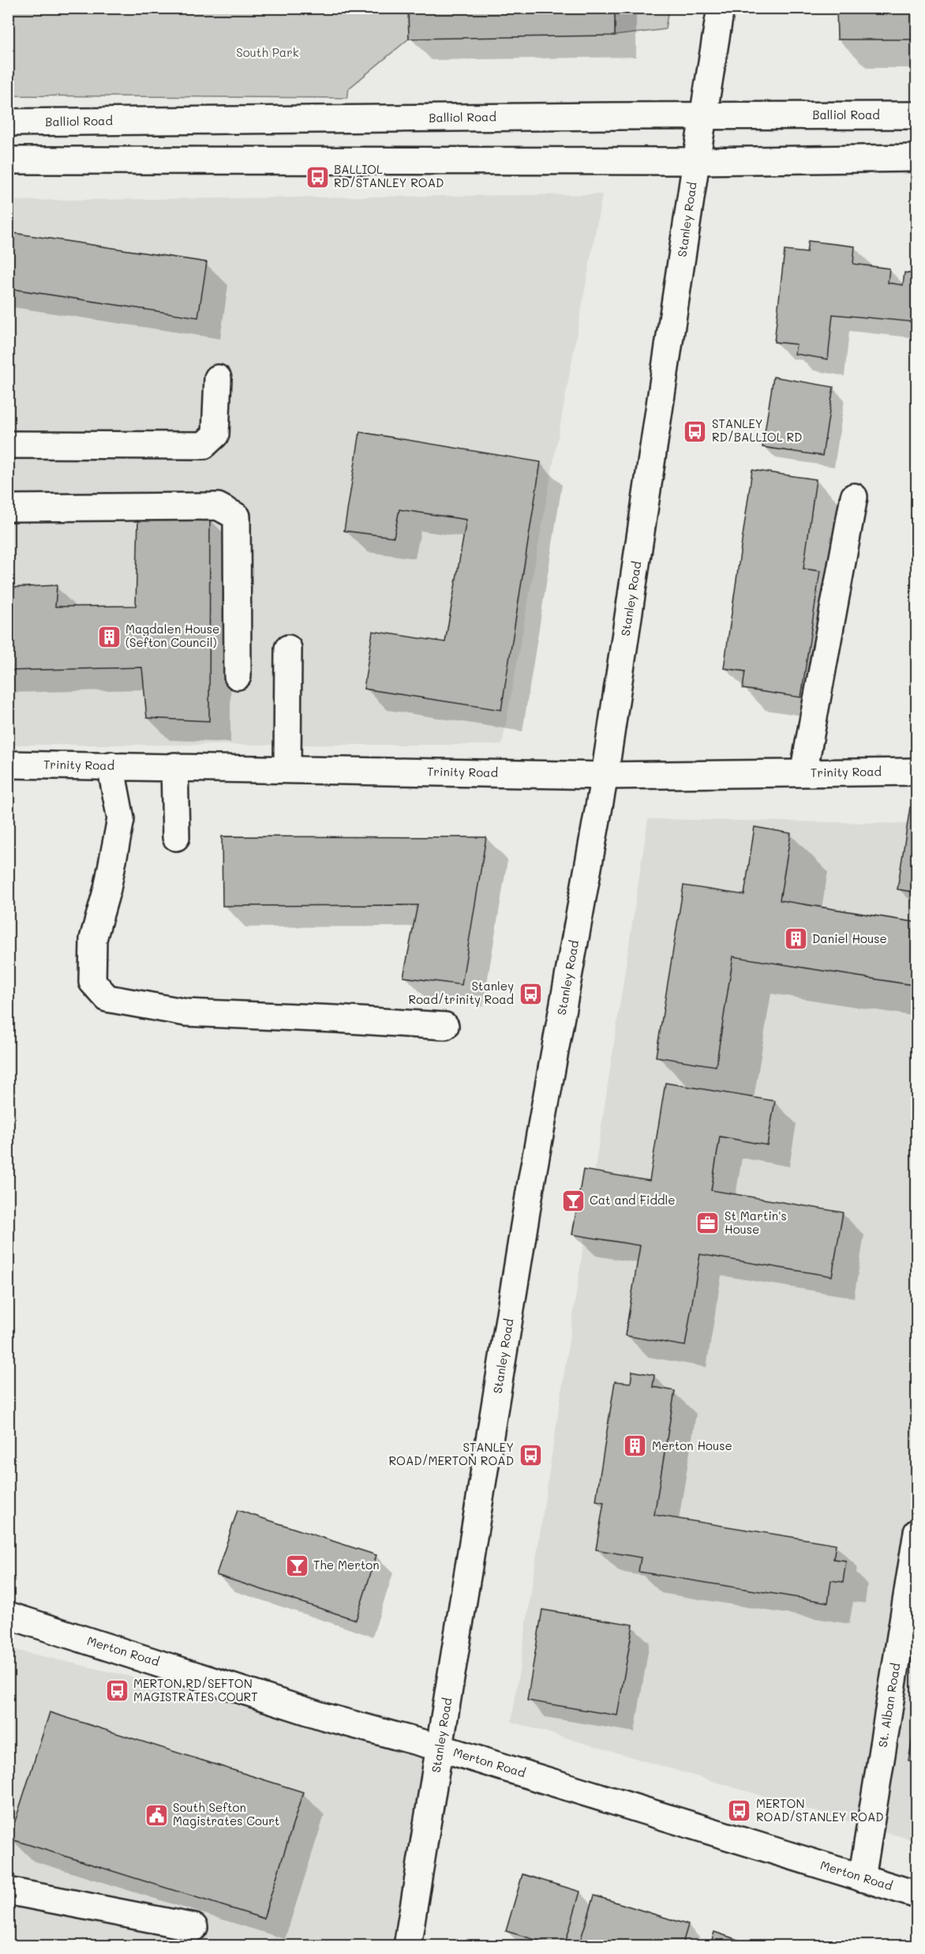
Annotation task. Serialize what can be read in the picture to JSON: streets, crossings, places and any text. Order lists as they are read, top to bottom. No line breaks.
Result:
{"streets":{"main road":["Balliol Road","Stanley Road","Trinity Road","Merton Road","St. Alban Road"]},"crossings":[["Balliol Road","Stanley Road"],["Stanley Road","Trinity Road"],["Stanley Road","Merton Road"],["Merton Road","St. Alban Road"]],"parks":["South Park"],"places":{"bus stop":["BALLIOL RD/STANLEY ROAD","STANLEY RD/BALLIOL RD","Stanley Road/trinity Road","STANLEY ROAD/MERTON ROAD","MERTON RD/SEFTON MAGISTRATES COURT","MERTON ROAD/STANLEY ROAD"],"building":["Magdalen House (Sefton Council)","Daniel House","Merton House"],"bar":["Cat and Fiddle","The Merton"],"office":["St Martin's House"],"public building":["South Sefton Magistrates Court"]}}
